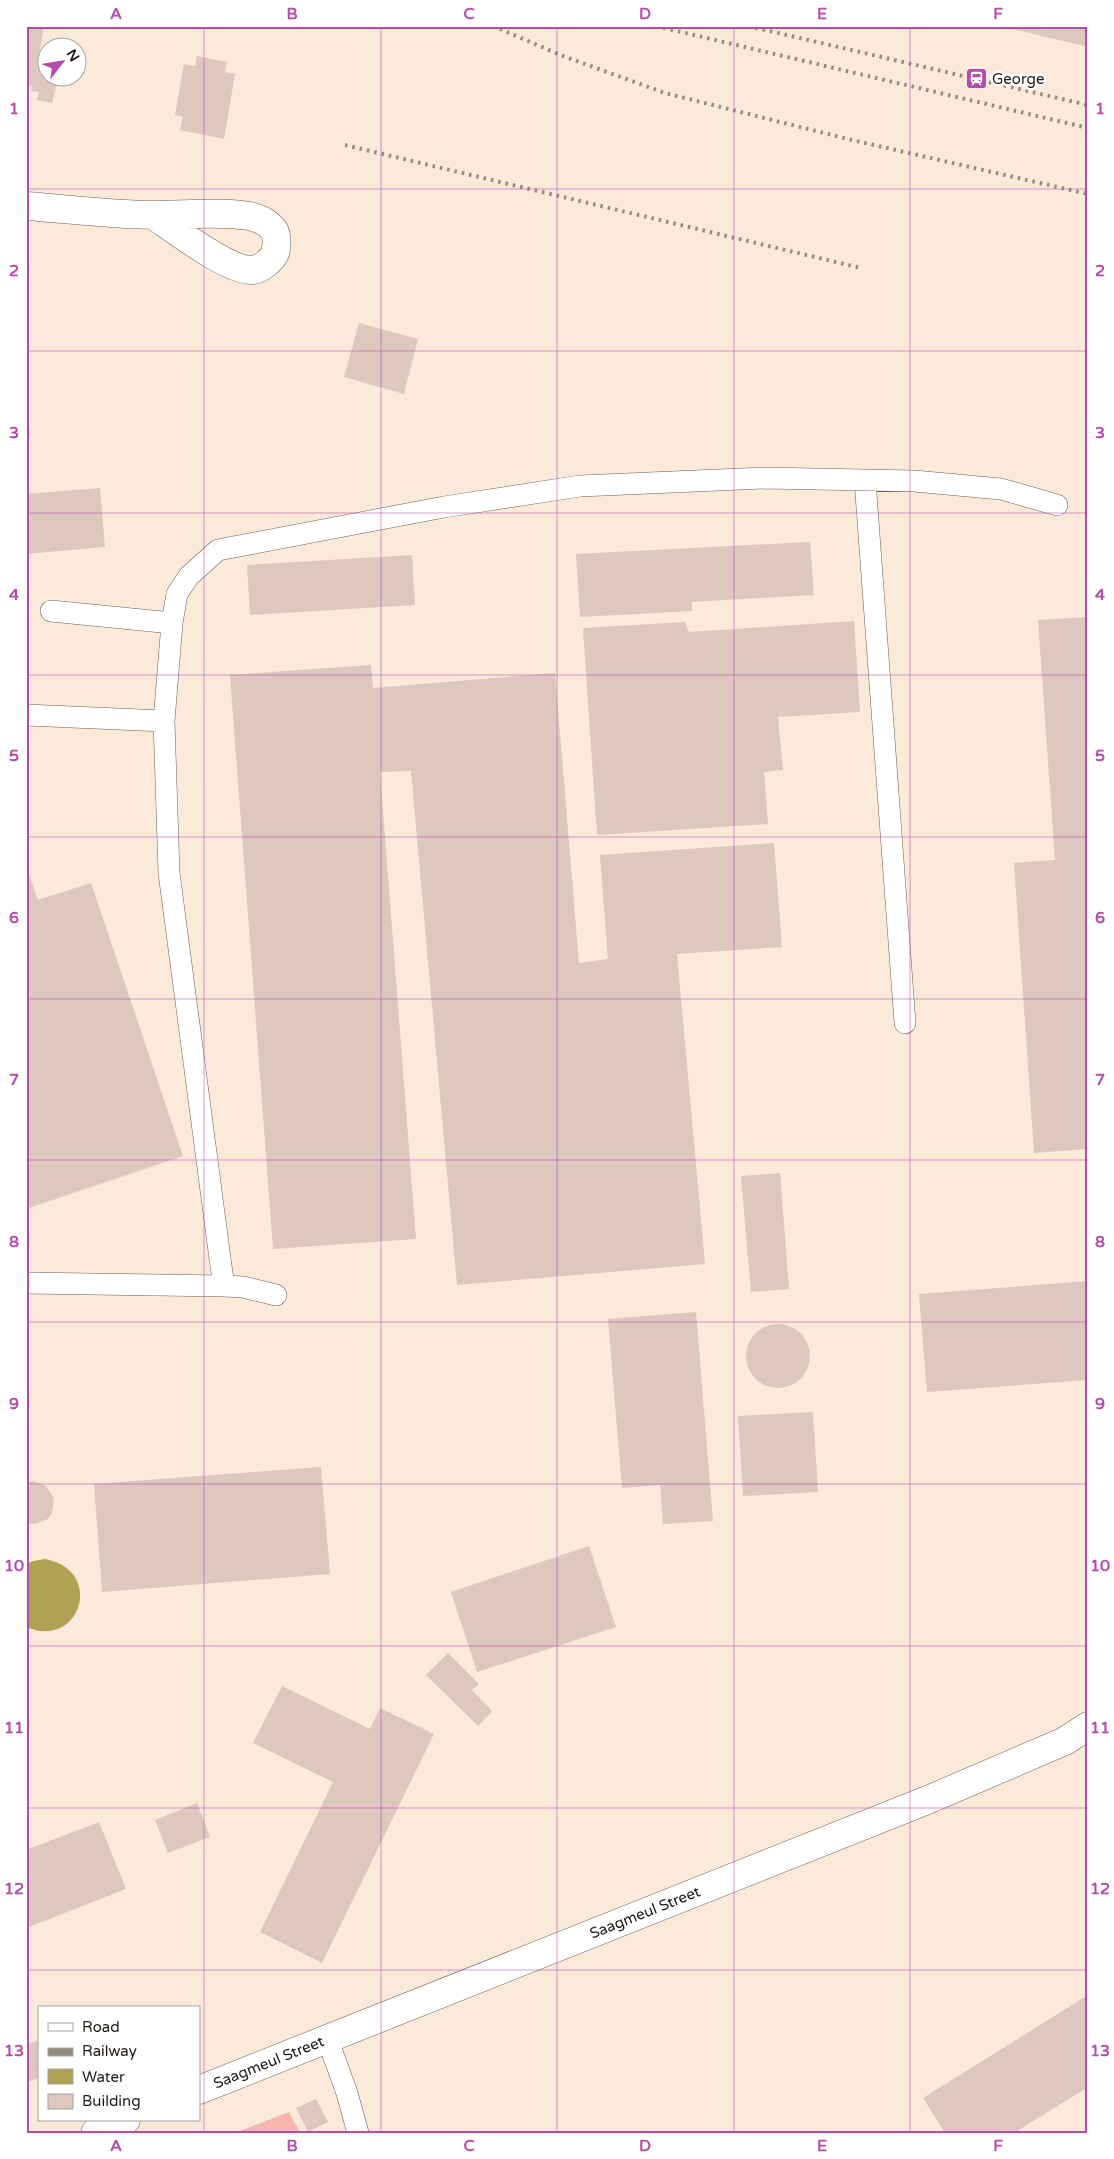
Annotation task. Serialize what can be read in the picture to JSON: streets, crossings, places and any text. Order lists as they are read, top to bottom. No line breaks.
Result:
{"streets":{"street":["Saagmeul Street"]},"places":{"station":["George"]},"legend":["Road","Railway","Water","Building"],"north":"top right","grid":{"columns":["A","B","C","D","E","F"],"rows":["1","2","3","4","5","6","7","8","9","10","11","12","13"]}}
